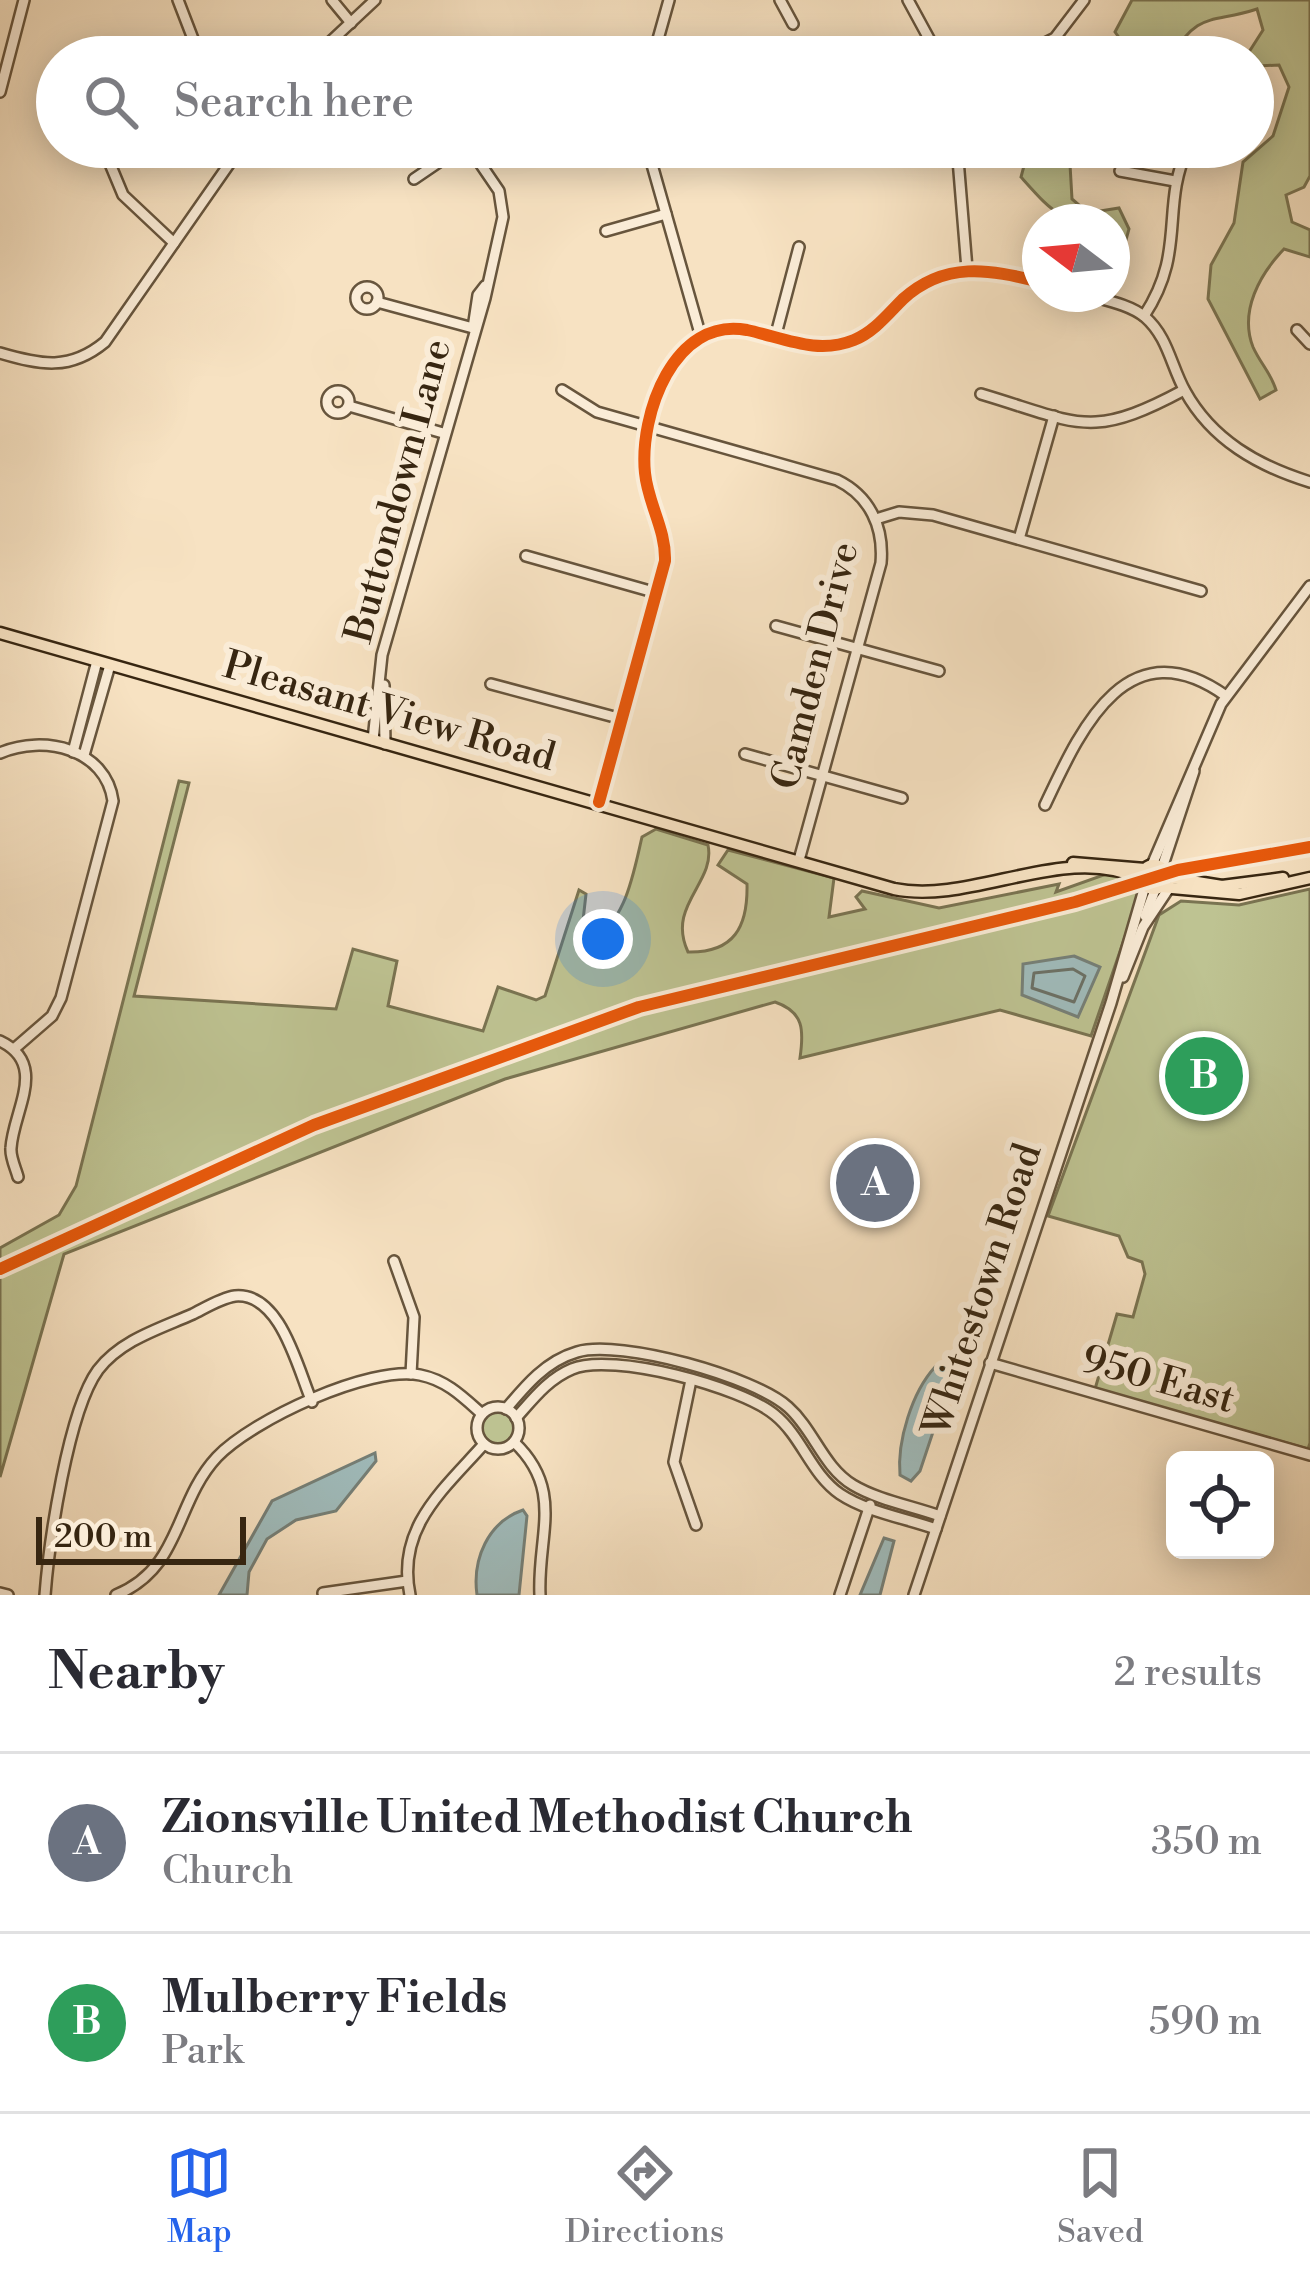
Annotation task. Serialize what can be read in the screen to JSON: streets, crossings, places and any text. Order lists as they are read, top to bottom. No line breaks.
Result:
{"streets":{"main road":["Pleasant View Road"],"street":["Buttondown Lane","Camden Drive","Whitestown Road","950 East"]},"crossings":[["Buttondown Lane","Pleasant View Road"],["Camden Drive","Pleasant View Road"],["Pleasant View Road","Whitestown Road"],["Whitestown Road","950 East"]],"scale_bar":"200 m","north":"left","page":{"search":"Search here","pins":["B","A"],"scale":"200 m","heading":["Nearby","2 results"],"list":[{"mark":"A","name":"Zionsville United Methodist Church","note":"Church","value":"350 m"},{"mark":"B","name":"Mulberry Fields","note":"Park","value":"590 m"}],"nav":["Map","Directions","Saved"]}}
